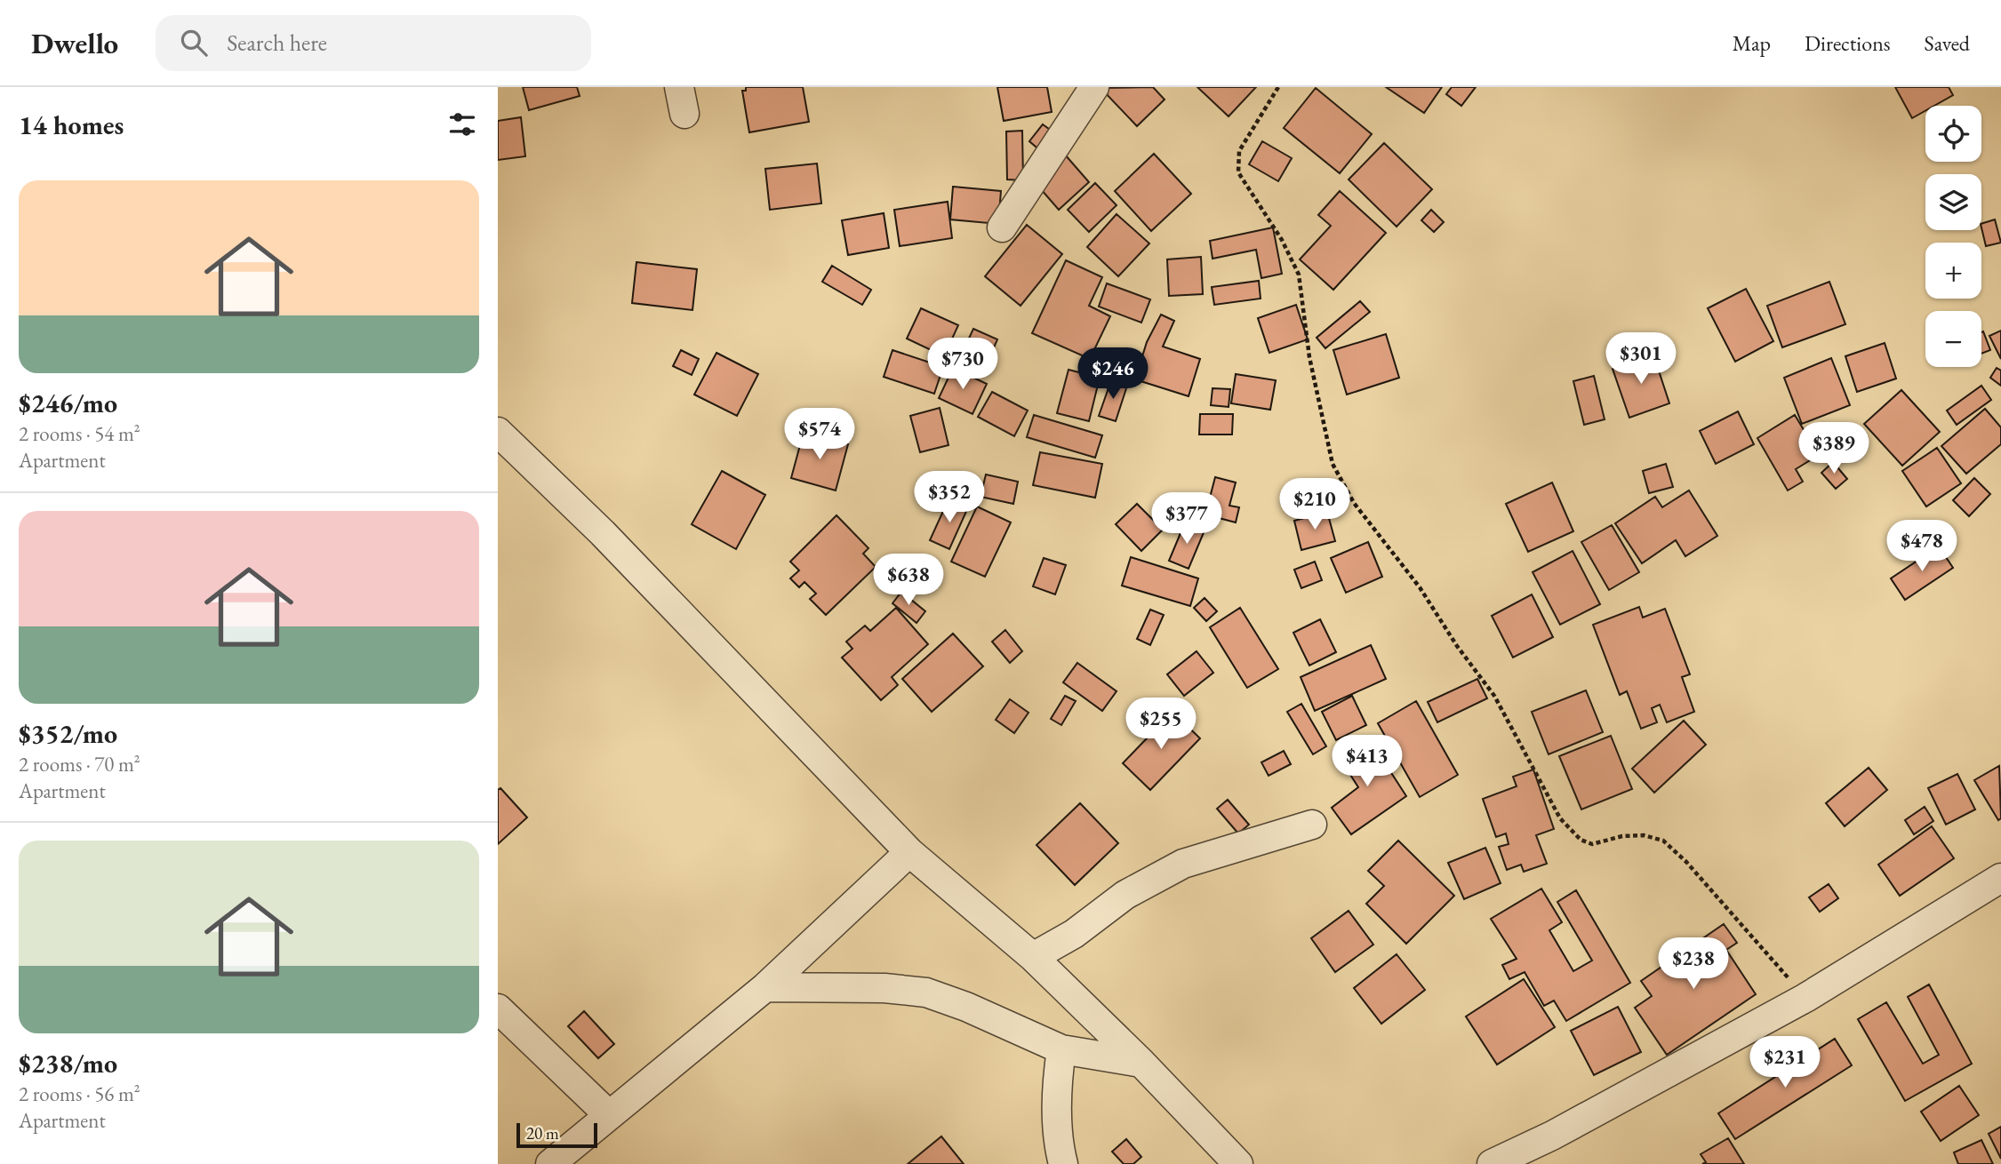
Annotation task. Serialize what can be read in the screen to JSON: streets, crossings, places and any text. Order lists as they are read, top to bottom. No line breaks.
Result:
{"scale_bar":"20 m","page":{"header":"Dwello","search":"Search here","nav":["Map","Directions","Saved"],"heading":"14 homes","map_buttons":["+","−"],"list":[{"name":"$246/mo","note":"2 rooms · 54 m² · Apartment"},{"name":"$352/mo","note":"2 rooms · 70 m² · Apartment"},{"name":"$238/mo","note":"2 rooms · 56 m² · Apartment"}],"price":["$301","$730","$246","$574","$389","$352","$210","$377","$478","$638","$255","$413","$238","$231"],"scale":"20 m"}}
